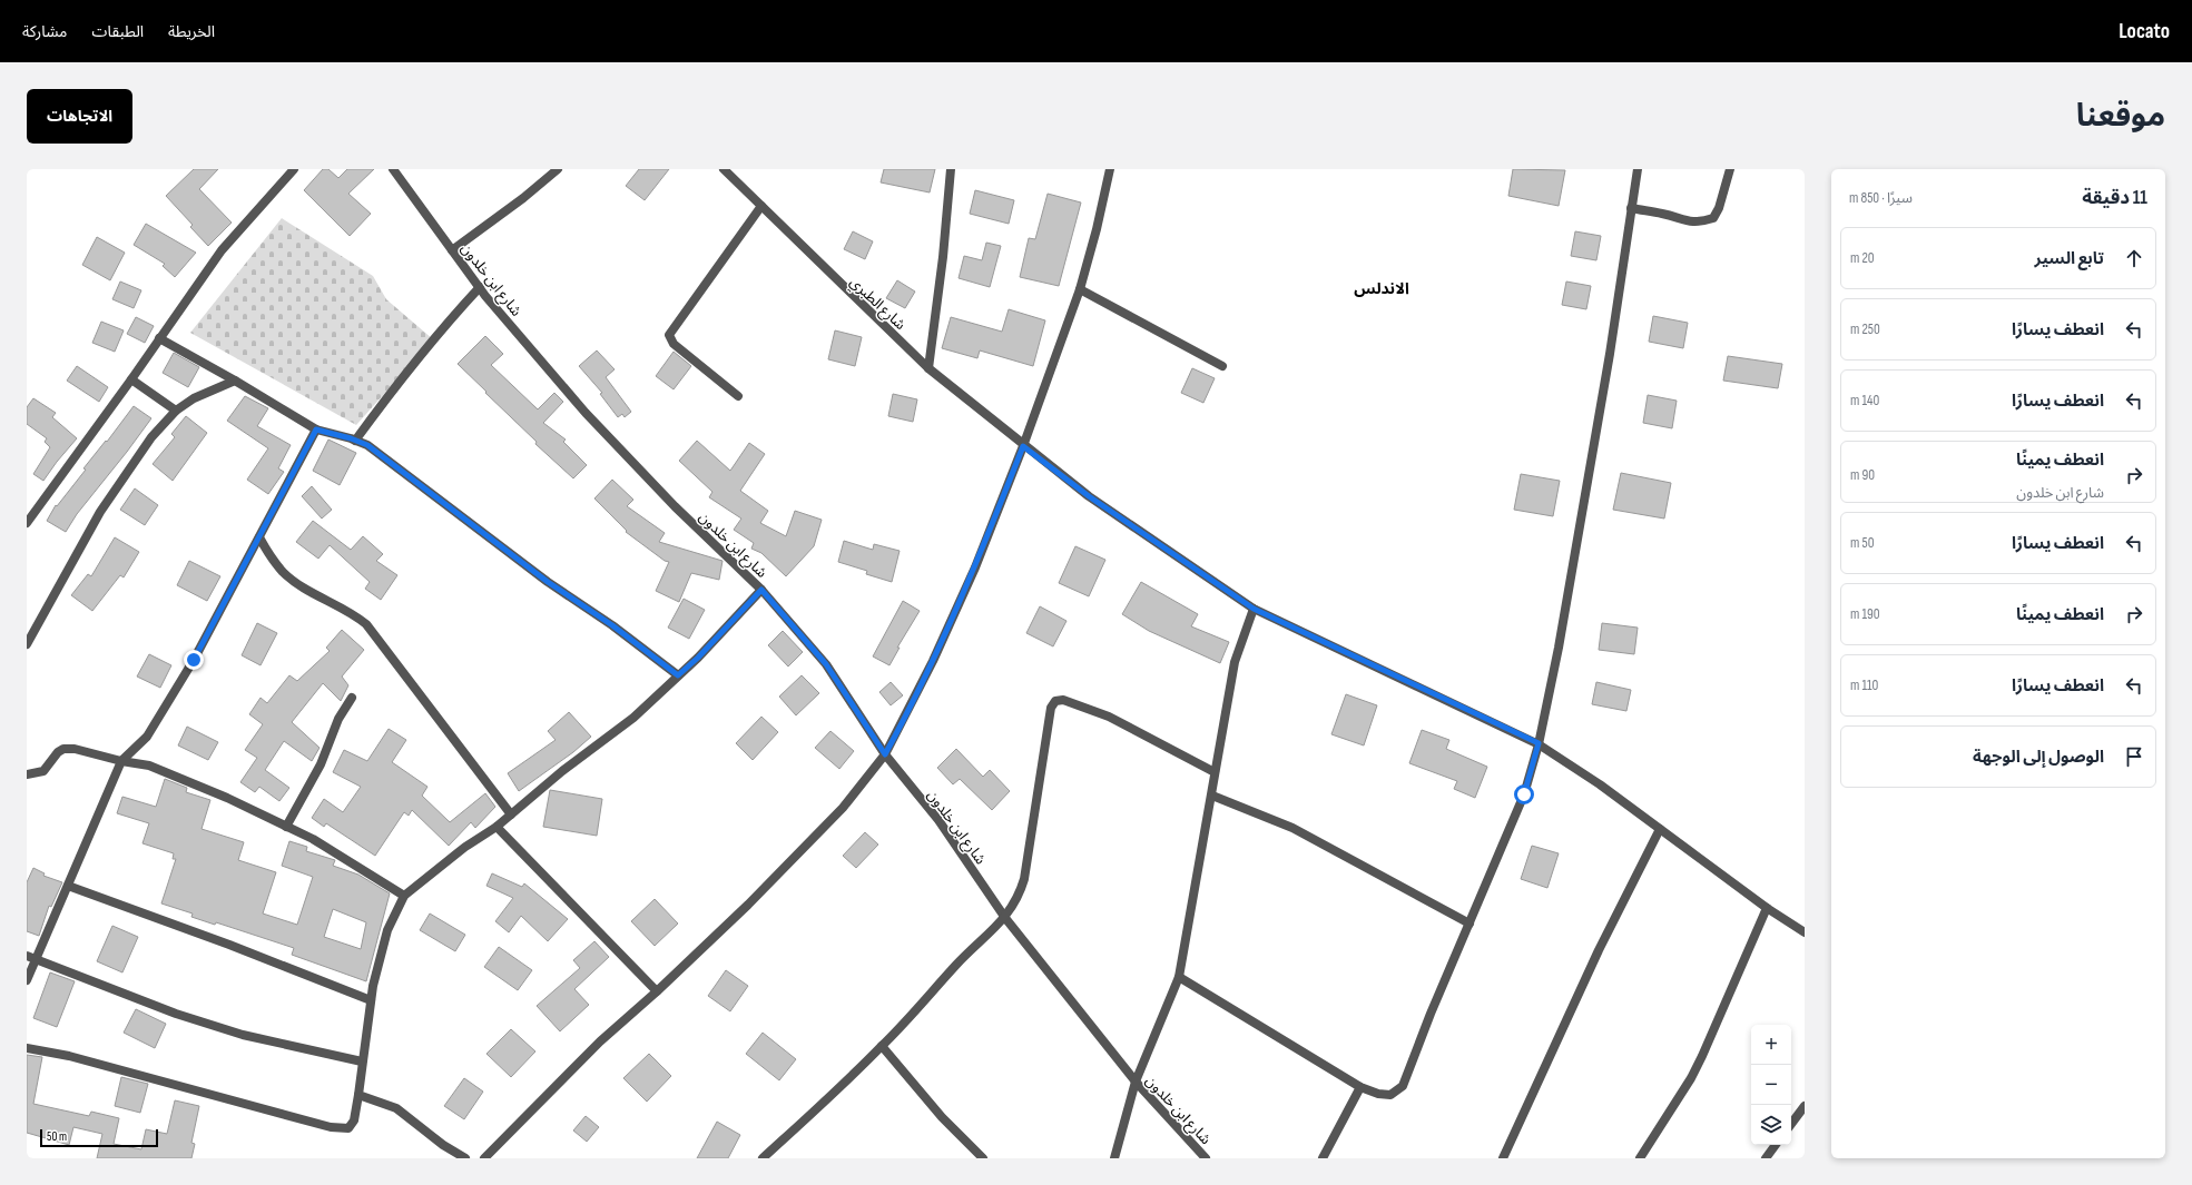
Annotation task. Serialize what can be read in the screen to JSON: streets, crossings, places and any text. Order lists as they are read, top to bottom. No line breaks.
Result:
{"streets":{"street":["شارع ابن خلدون","شارع الطبري"]},"districts":["الاندلس"],"scale_bar":"50 m","page":{"header":"Locato","nav":["الخريطة","الطبقات","مشاركة"],"title":"موقعنا","buttons":"الاتجاهات","heading":["11 دقيقة","سيرًا · 850 m"],"list":[["تابع السير","20 m"],["انعطف يسارًا","250 m"],["انعطف يسارًا","140 m"],["انعطف يمينًا","شارع ابن خلدون","90 m"],["انعطف يسارًا","50 m"],["انعطف يمينًا","190 m"],["انعطف يسارًا","110 m"],"الوصول إلى الوجهة"],"map_buttons":["+","−"],"scale":"50 m"}}
